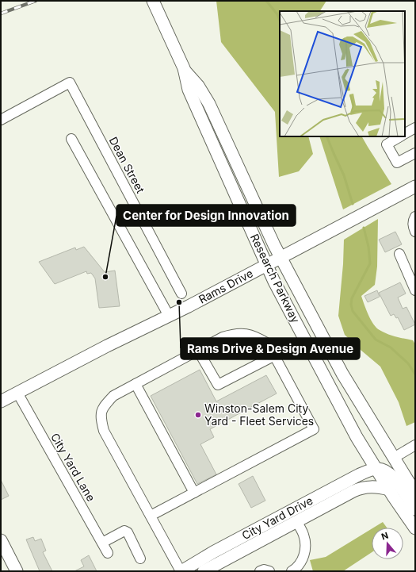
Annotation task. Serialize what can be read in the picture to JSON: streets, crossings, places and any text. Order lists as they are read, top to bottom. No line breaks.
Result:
{"streets":{"main road":["Research Parkway","Rams Drive","City Yard Drive"],"street":["Dean Street","City Yard Lane"]},"crossings":[["Research Parkway","Rams Drive"],["Research Parkway","City Yard Drive"],["Rams Drive","City Yard Lane"]],"places":["Center for Design Innovation","Rams Drive & Design Avenue","Winston-Salem City Yard - Fleet Services"],"north":"top"}
